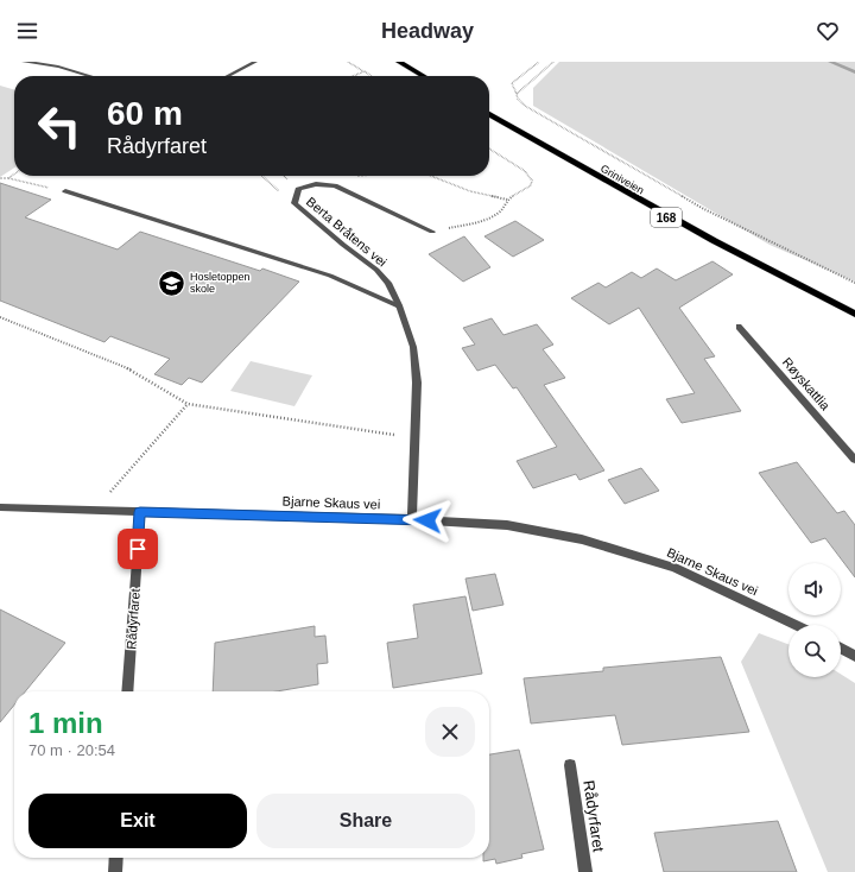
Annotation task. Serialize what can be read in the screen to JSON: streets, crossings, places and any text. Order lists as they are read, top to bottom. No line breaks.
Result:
{"streets":{"main road":["Griniveien","168"],"street":["Berta Bråtens vei","Røyskattlia","Bjarne Skaus vei","Rådyrfaret"]},"crossings":[["Berta Bråtens vei","Bjarne Skaus vei"],["Bjarne Skaus vei","Rådyrfaret"]],"places":{"school or university":["Hosletoppen skole"]},"page":{"header":"Headway","turn":["60 m","Rådyrfaret"],"heading":["1 min","70 m · 20:54"],"buttons":["Exit","Share"]}}
